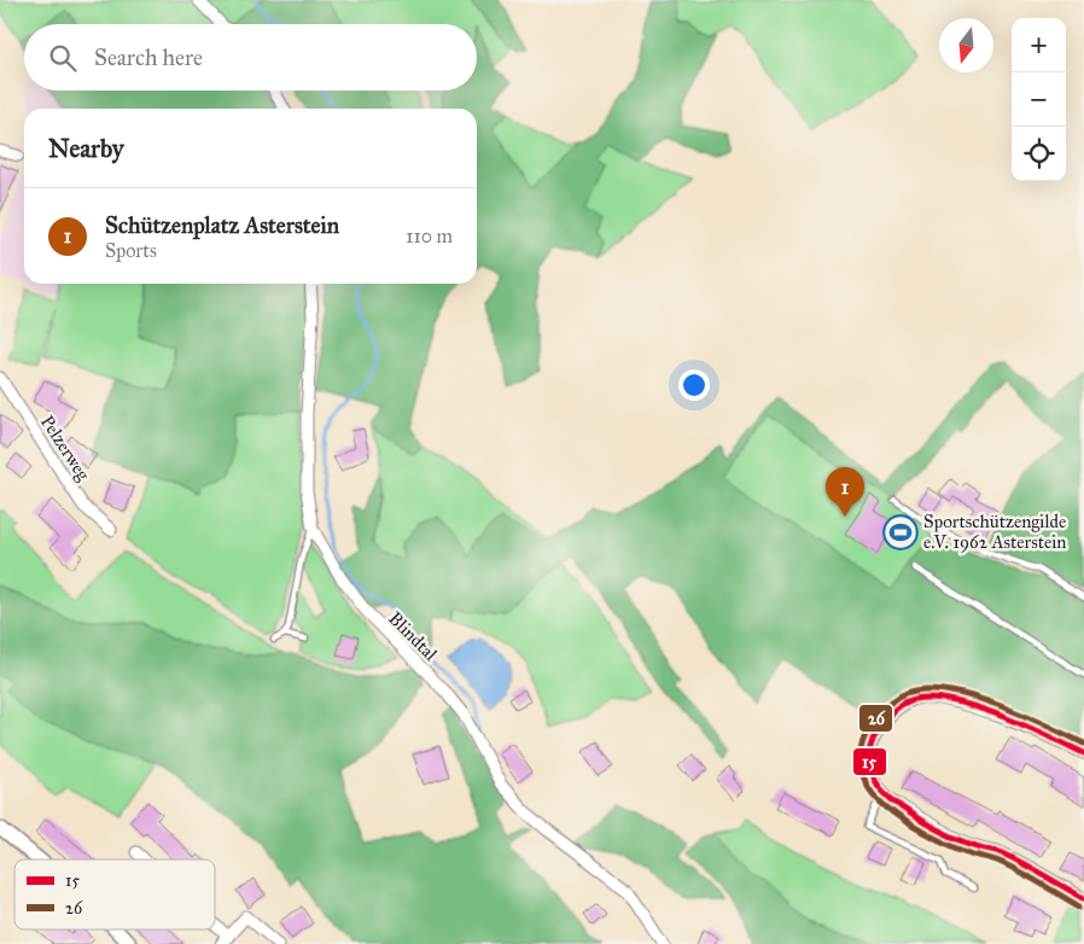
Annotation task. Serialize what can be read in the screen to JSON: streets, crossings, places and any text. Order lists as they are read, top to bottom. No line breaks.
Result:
{"streets":{"street":["Pelzerweg","Blindtal"]},"places":{"sports":["Sportschützengilde e.V. 1962 Asterstein"]},"lines":["transit line 26","transit line 15"],"legend":["15","26"],"north":"bottom","page":{"map_buttons":["+","−"],"search":"Search here","heading":"Nearby","list":[{"mark":"1","name":"Schützenplatz Asterstein","note":"Sports","value":"110 m"}],"pins":"1"}}
